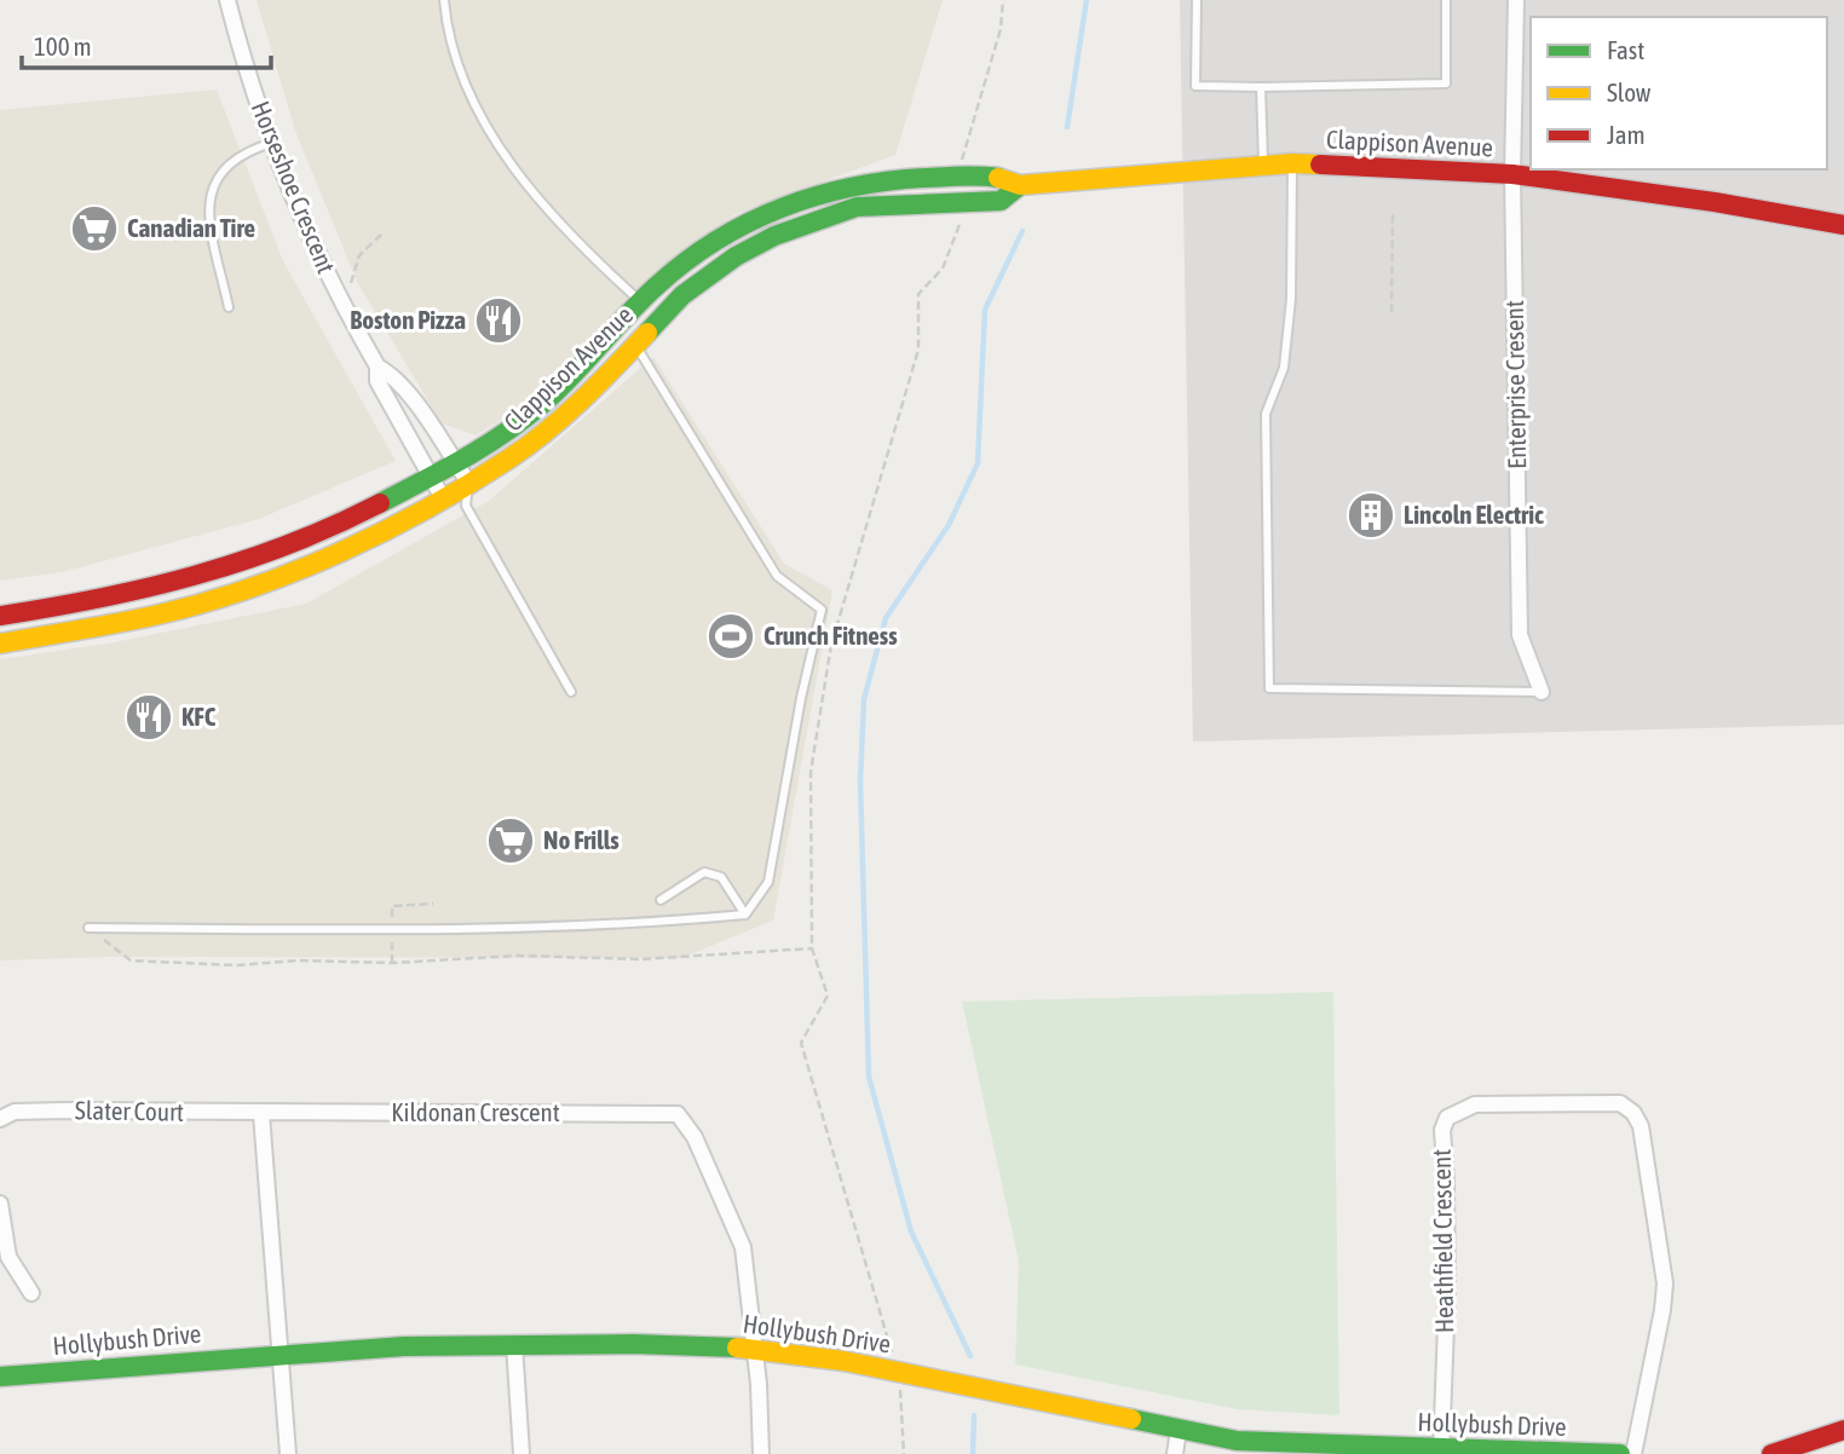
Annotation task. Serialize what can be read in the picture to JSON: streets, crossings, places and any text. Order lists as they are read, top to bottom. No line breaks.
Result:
{"streets":{"main road":["Clappison Avenue","Hollybush Drive"],"street":["Horseshoe Crescent","Enterprise Cresent","Slater Court","Kildonan Crescent","Heathfield Crescent"]},"crossings":[["Clappison Avenue","Horseshoe Crescent"],["Clappison Avenue","Enterprise Cresent"],["Slater Court","Kildonan Crescent"],["Kildonan Crescent","Hollybush Drive"],["Heathfield Crescent","Hollybush Drive"]],"places":{"supermarket":["Canadian Tire","No Frills"],"restaurant":["Boston Pizza","KFC"],"building":["Lincoln Electric"],"sports":["Crunch Fitness"]},"legend":["Fast","Slow","Jam"],"scale_bar":"100 m"}
